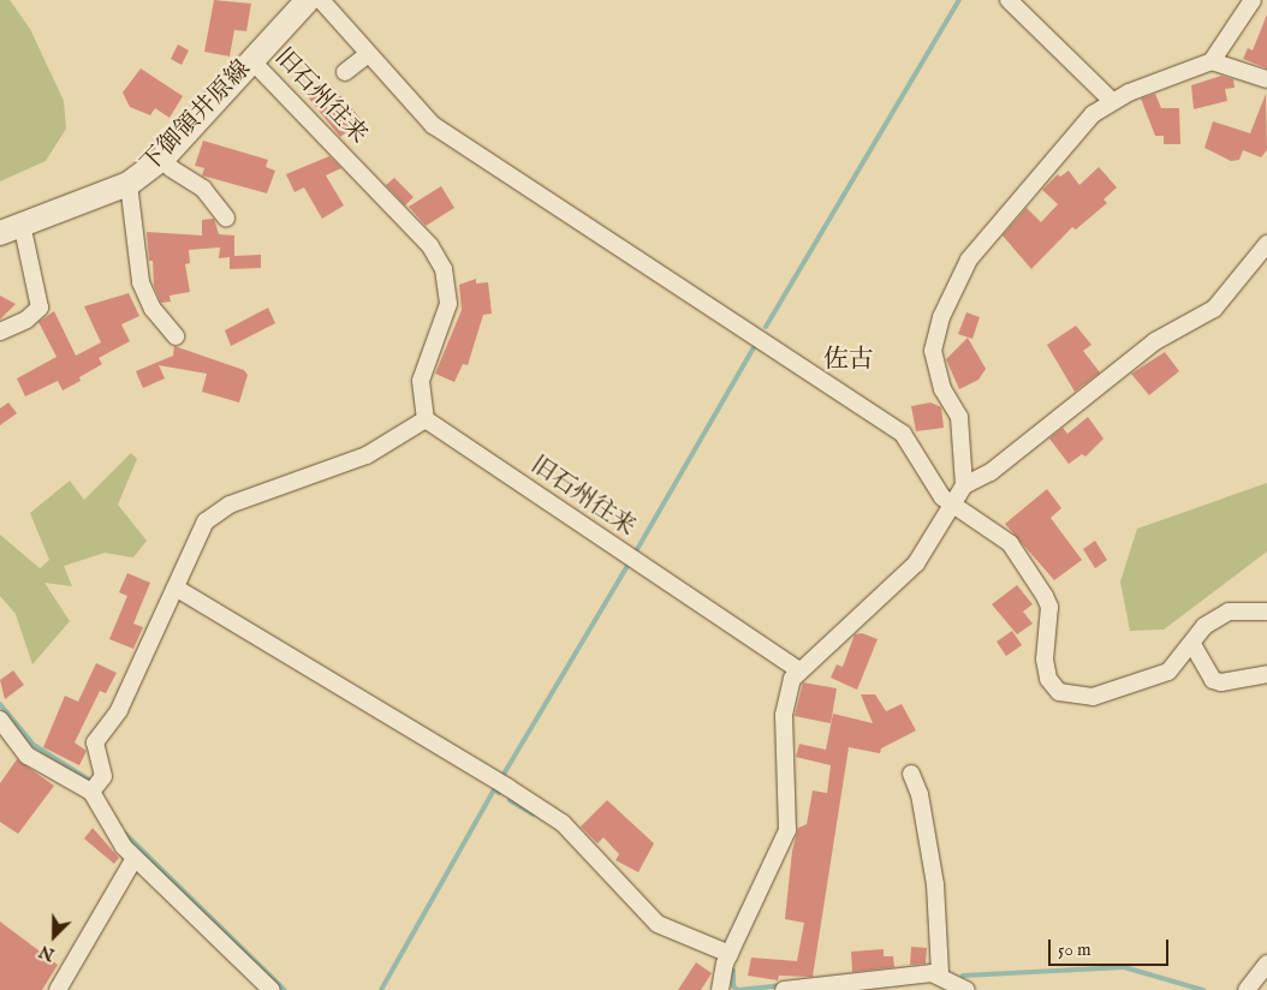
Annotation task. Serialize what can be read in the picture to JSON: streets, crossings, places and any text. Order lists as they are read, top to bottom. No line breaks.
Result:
{"streets":{"main road":["下御領井原線"],"street":["旧石州往来"]},"crossings":[["旧石州往来","下御領井原線"]],"districts":["佐古"],"scale_bar":"50 m","north":"bottom left"}
